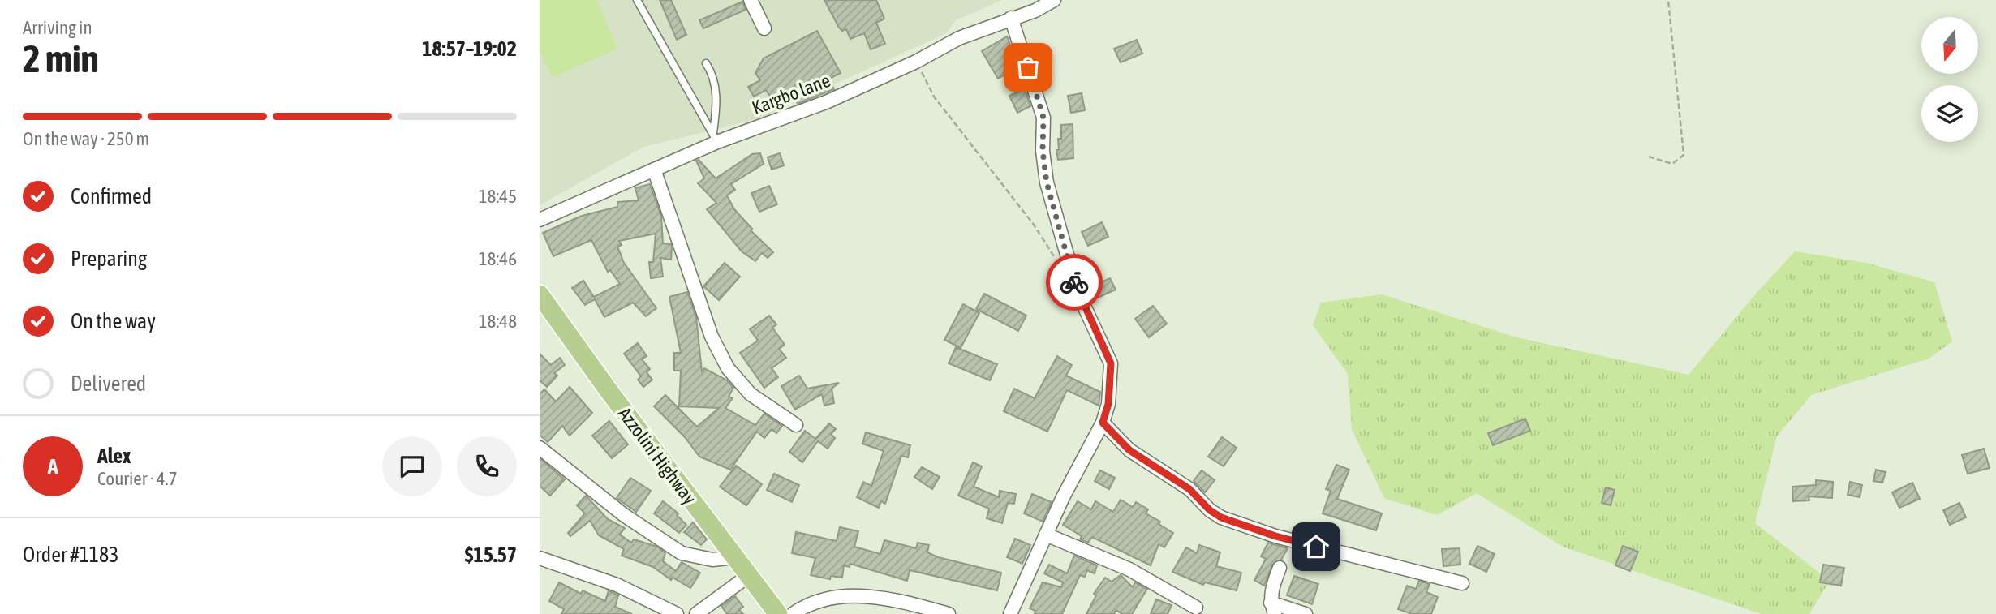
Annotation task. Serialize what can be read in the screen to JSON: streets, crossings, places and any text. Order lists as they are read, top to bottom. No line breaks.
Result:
{"streets":{"main road":["Azzolini Highway"],"street":["Kargbo lane"]},"north":"bottom","page":{"heading":["2 min","Arriving in","18:57–19:02"],"panel":["Alex","Courier · 4.7","Order #1183","$15.57"],"bar":"On the way · 250 m","list":[["Confirmed","18:45"],["Preparing","18:46"],["On the way","18:48"],"Delivered"],"round":"A"}}
